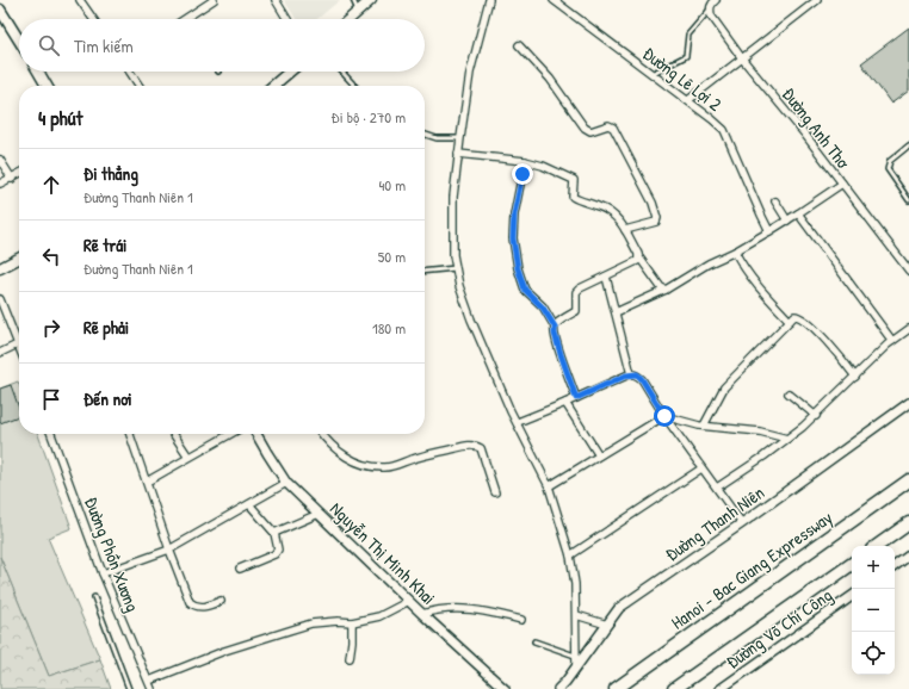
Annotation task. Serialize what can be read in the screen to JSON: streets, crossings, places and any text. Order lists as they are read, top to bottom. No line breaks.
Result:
{"streets":{"highway":["Hanoi - Bac Giang Expressway"],"street":["Đường Lê Lợi 2","Đường Anh Thơ","Đường Thanh Niên","Nguyễn Thị Minh Khai","Đường Phồn Xương","Đường Võ Chí Công"]},"page":{"search":"Tìm kiếm","heading":["4 phút","Đi bộ · 270 m"],"list":[["Đi thẳng","Đường Thanh Niên 1","40 m"],["Rẽ trái","Đường Thanh Niên 1","50 m"],["Rẽ phải","180 m"],"Đến nơi"],"map_buttons":["+","−"]}}
